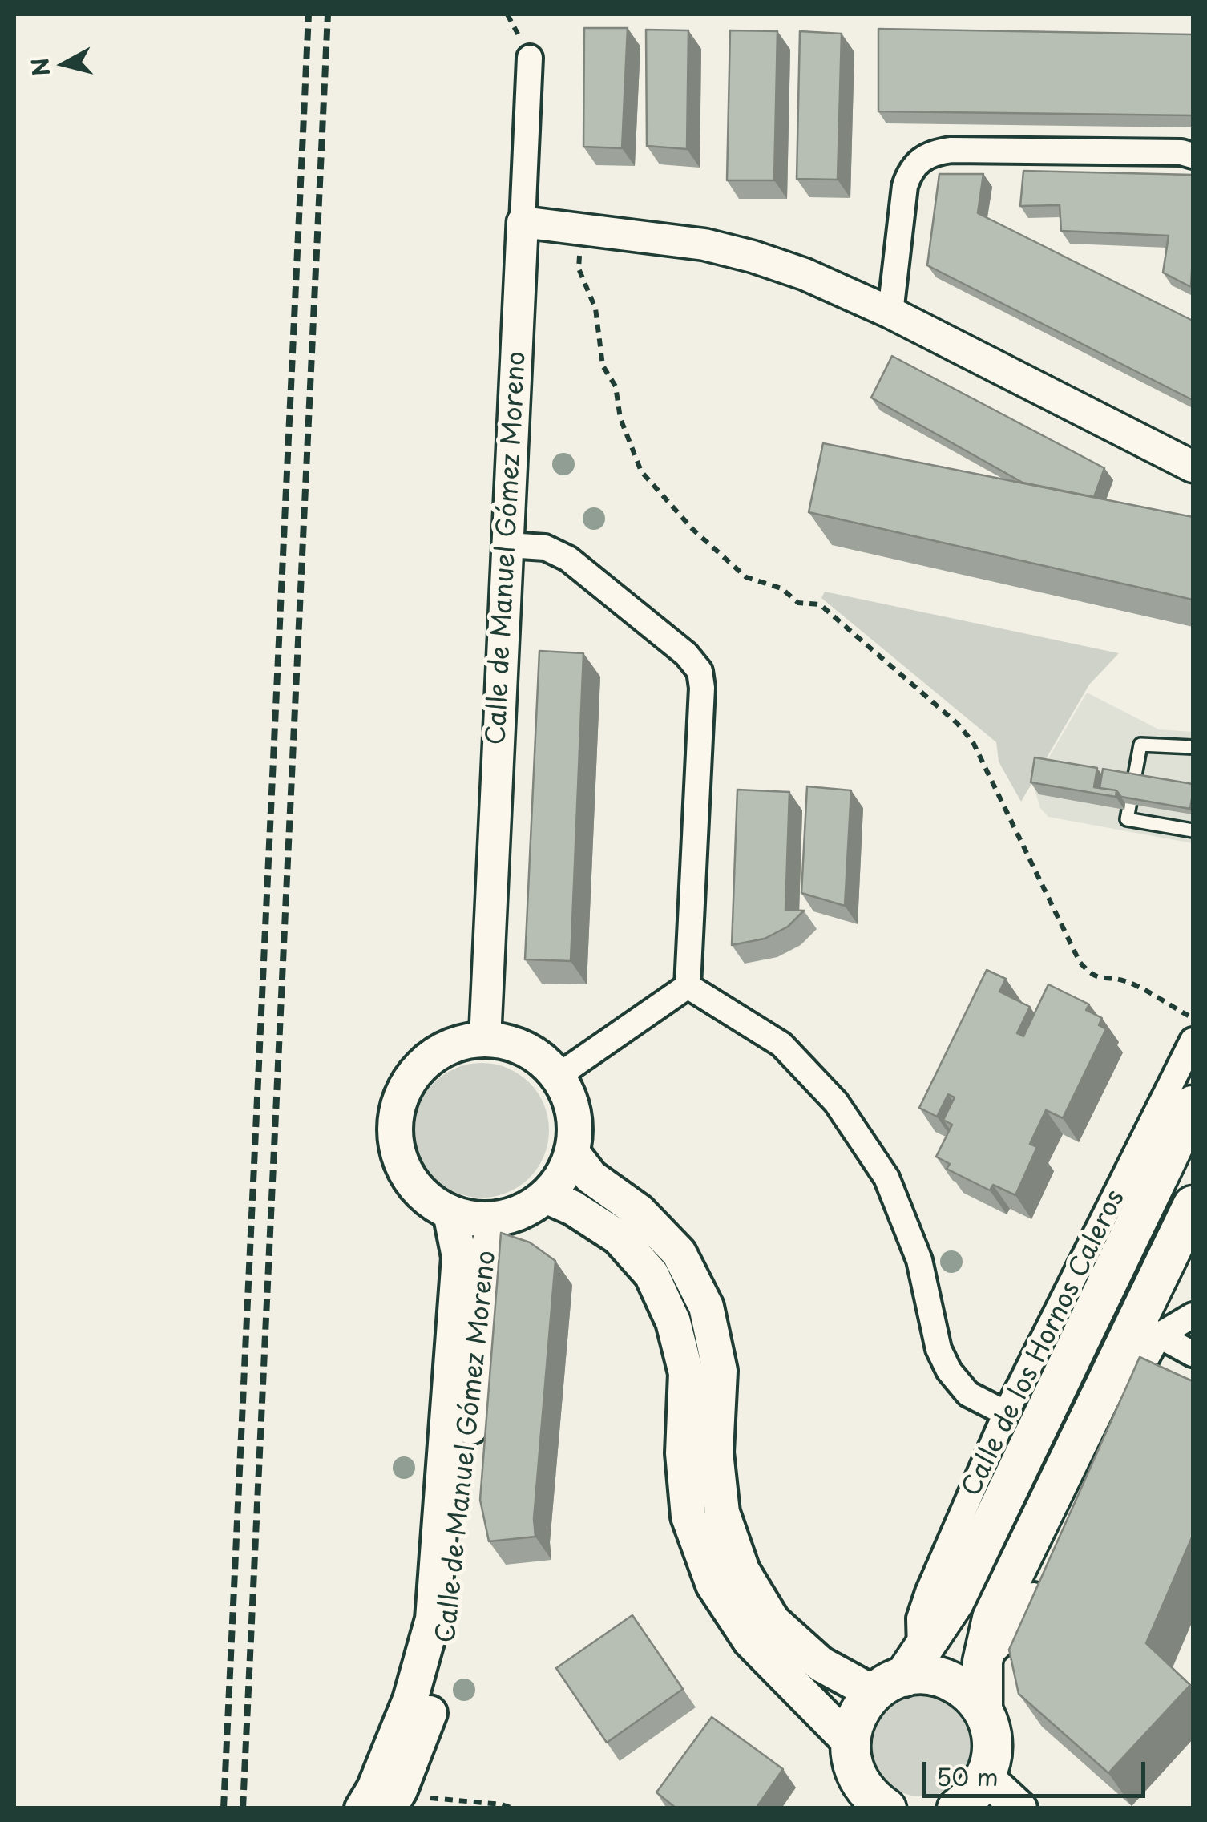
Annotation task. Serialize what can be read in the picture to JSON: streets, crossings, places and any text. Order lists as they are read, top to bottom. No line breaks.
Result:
{"streets":{"main road":["Calle de Manuel Gómez Moreno","Calle de los Hornos Caleros"]},"scale_bar":"50 m","north":"left"}
